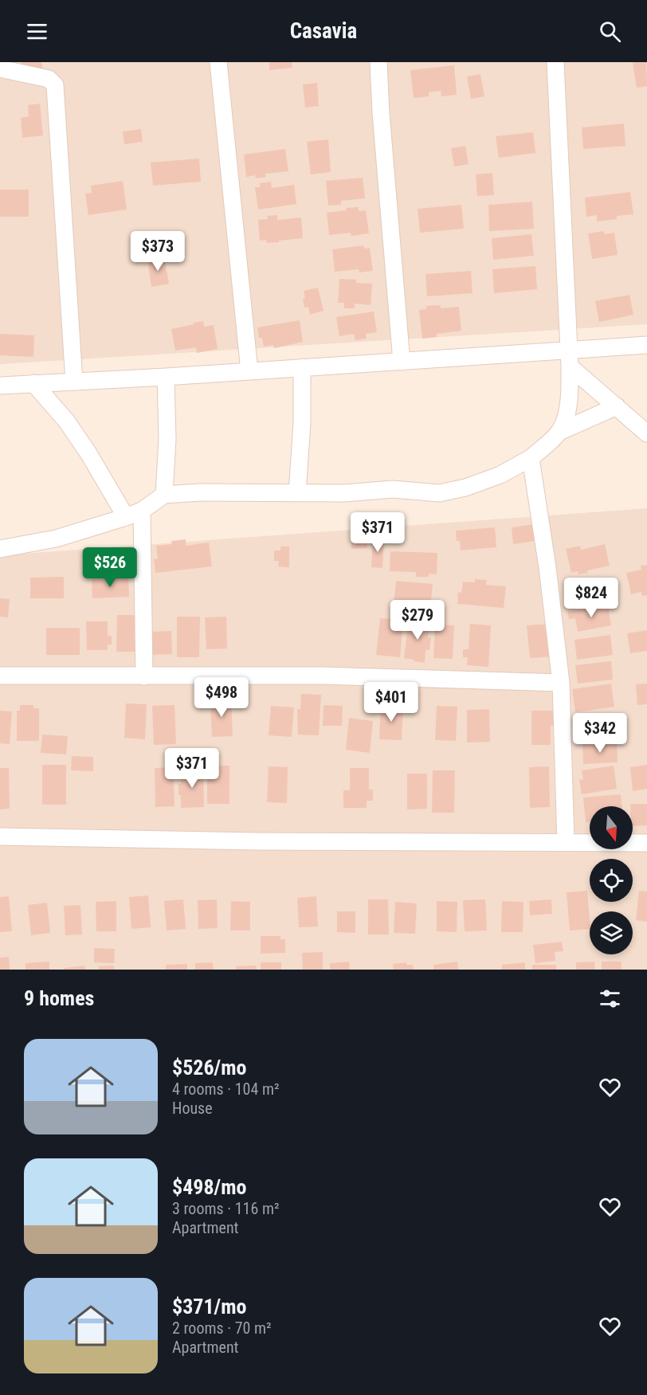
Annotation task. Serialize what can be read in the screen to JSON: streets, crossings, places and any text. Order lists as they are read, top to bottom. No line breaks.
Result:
{"north":"bottom","page":{"header":"Casavia","price":["$373","$371","$526","$824","$279","$498","$401","$342","$371"],"heading":"9 homes","list":[{"name":"$526/mo","note":"4 rooms · 104 m² · House"},{"name":"$498/mo","note":"3 rooms · 116 m² · Apartment"},{"name":"$371/mo","note":"2 rooms · 70 m² · Apartment"}]}}
